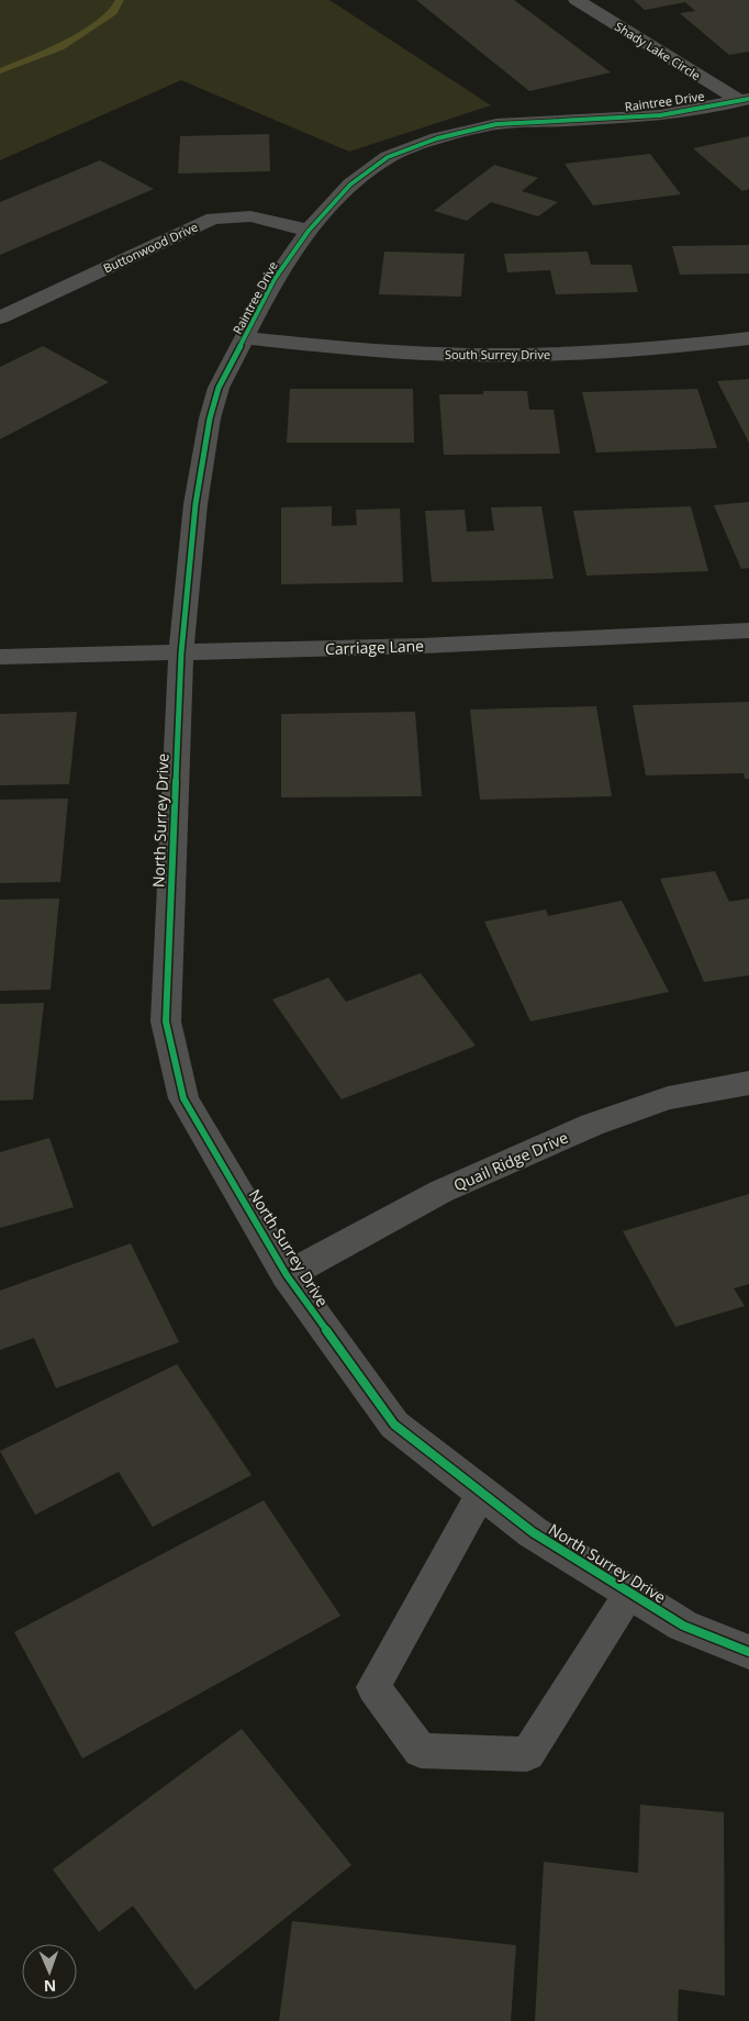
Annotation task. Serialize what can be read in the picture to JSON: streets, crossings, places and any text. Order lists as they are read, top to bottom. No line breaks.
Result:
{"streets":{"street":["Shady Lake Circle","Raintree Drive","Buttonwood Drive","South Surrey Drive","Carriage Lane","North Surrey Drive","Quail Ridge Drive"]},"crossings":[["Shady Lake Circle","Raintree Drive"],["Raintree Drive","Buttonwood Drive"],["Raintree Drive","South Surrey Drive"],["Raintree Drive","Carriage Lane"],["Raintree Drive","North Surrey Drive"],["Carriage Lane","North Surrey Drive"],["North Surrey Drive","Quail Ridge Drive"]],"north":"bottom"}
